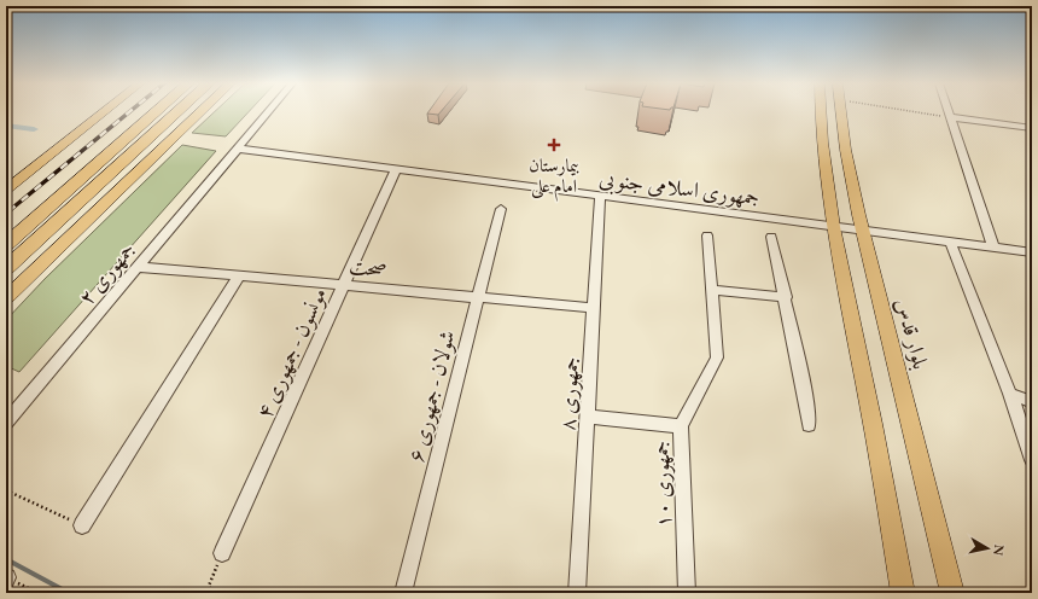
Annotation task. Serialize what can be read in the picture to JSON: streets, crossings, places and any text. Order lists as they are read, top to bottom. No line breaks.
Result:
{"streets":{"main road":["بلوار قدس"],"street":["جمهوری اسلامی جنوبی","صحت","جمهوری ۲","مونسون - جمهوری ۴","جمهوری ۸","شولان - جمهوری ۶","جمهوری ۱۰"]},"crossings":[["جمهوری اسلامی جنوبی","جمهوری ۲"],["جمهوری اسلامی جنوبی","بلوار قدس"],["جمهوری اسلامی جنوبی","مونسون - جمهوری ۴"],["جمهوری اسلامی جنوبی","جمهوری ۸"],["صحت","جمهوری ۲"],["صحت","مونسون - جمهوری ۴"],["صحت","جمهوری ۸"],["صحت","شولان - جمهوری ۶"]],"places":{"health":["بیمارستان امام علی"]},"north":"right"}
